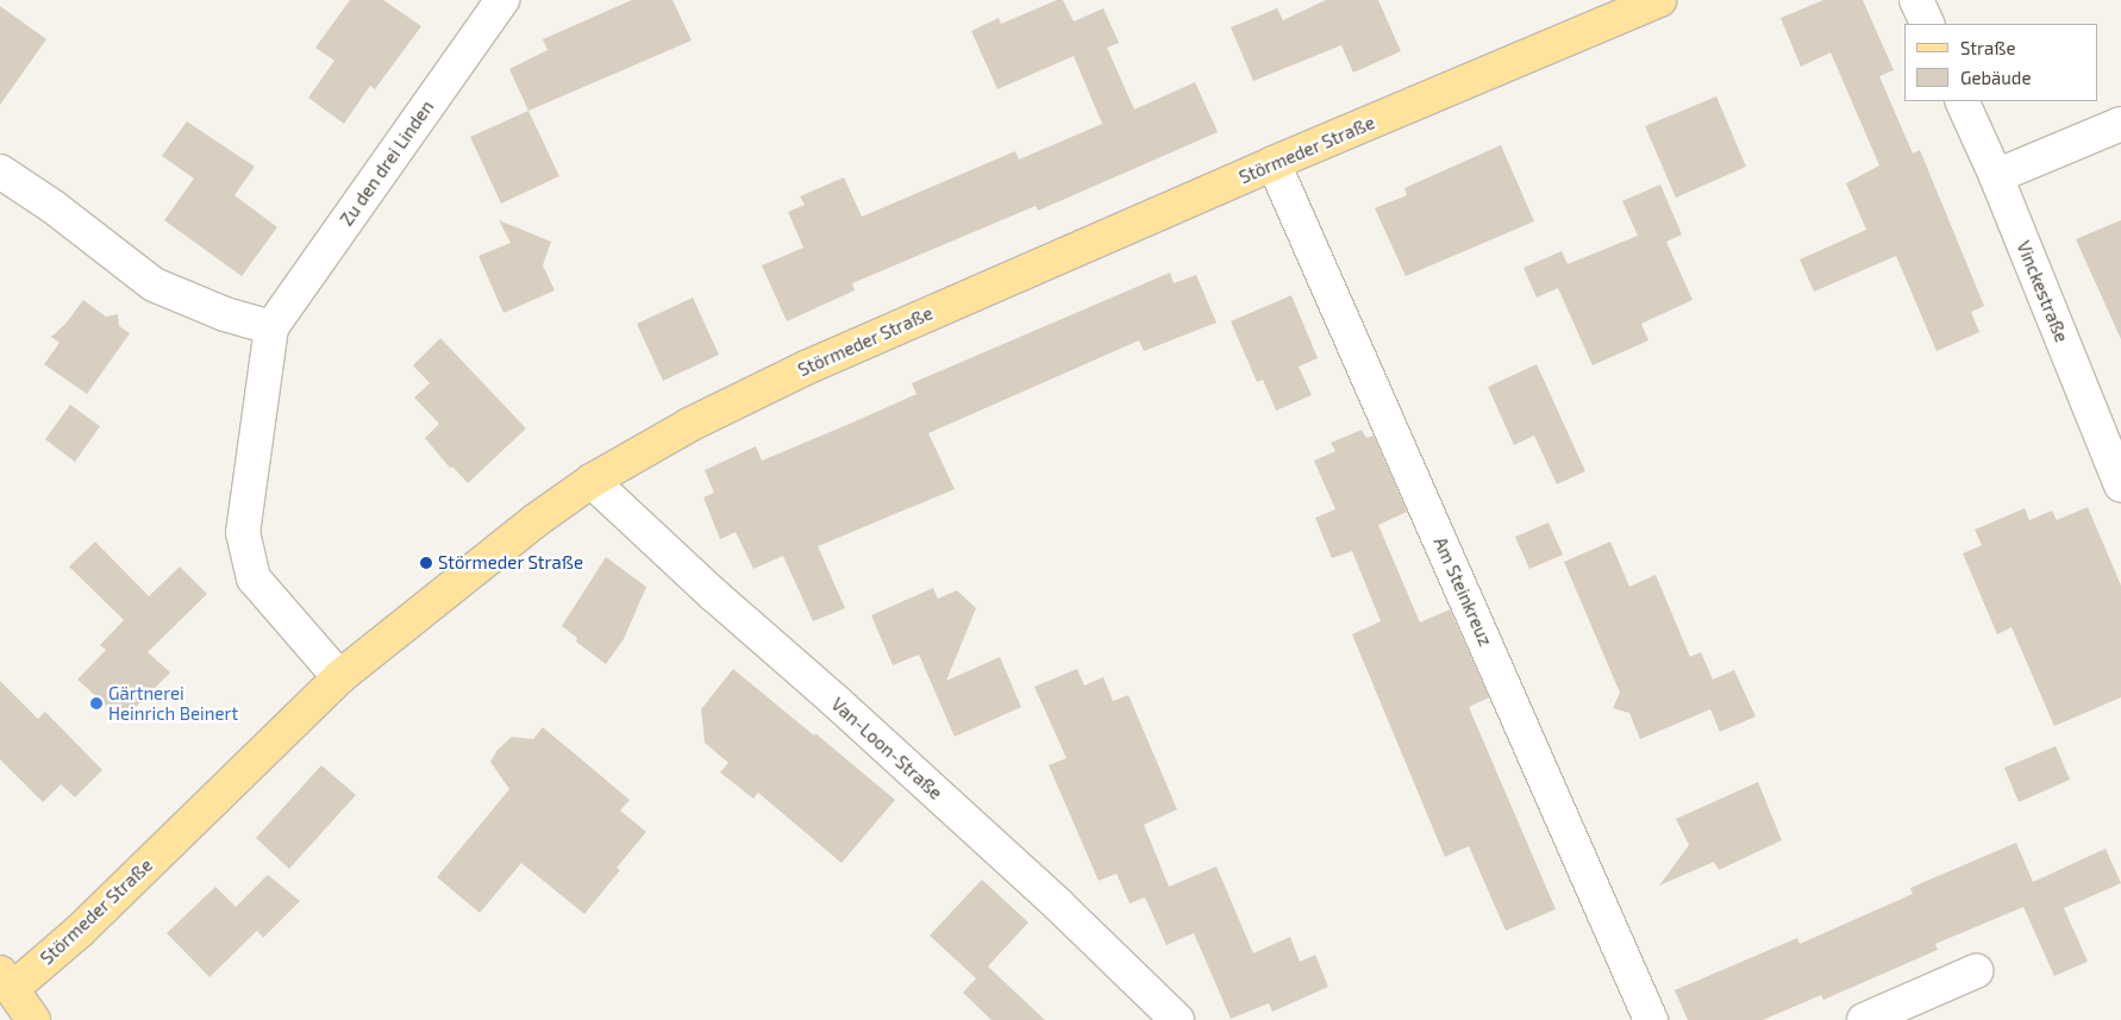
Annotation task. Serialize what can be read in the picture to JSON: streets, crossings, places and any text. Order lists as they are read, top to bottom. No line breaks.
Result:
{"streets":{"main road":["Störmeder Straße"],"street":["Zu den drei Linden","Vinckestraße","Am Steinkreuz","Van-Loon-Straße"]},"crossings":[["Störmeder Straße","Zu den drei Linden"],["Störmeder Straße","Am Steinkreuz"],["Störmeder Straße","Van-Loon-Straße"]],"places":["Störmeder Straße","Gärtnerei Heinrich Beinert"],"legend":["Straße","Gebäude"]}
